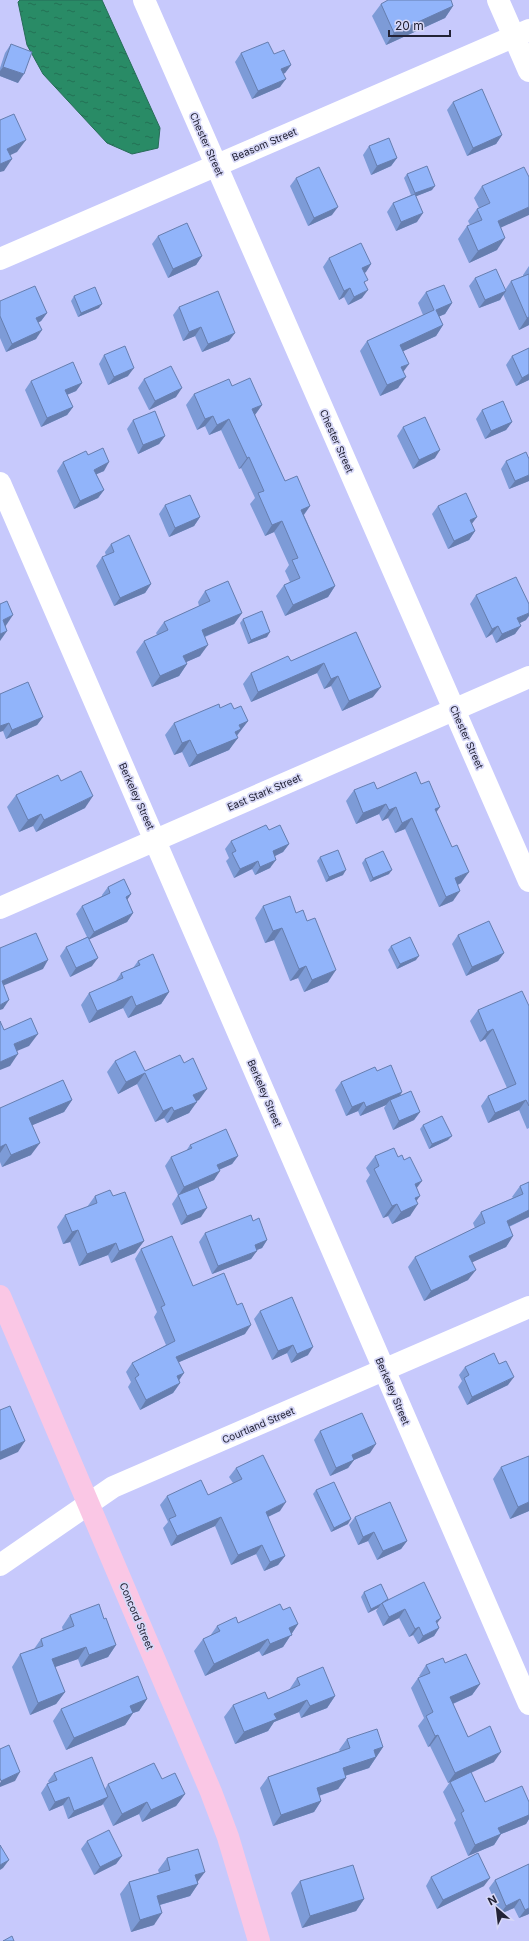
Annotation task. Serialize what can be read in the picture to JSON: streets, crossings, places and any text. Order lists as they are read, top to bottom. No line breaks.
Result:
{"streets":{"main road":["Concord Street"],"street":["Chester Street","Beasom Street","East Stark Street","Berkeley Street","Courtland Street"]},"crossings":[["Chester Street","Beasom Street"],["Chester Street","East Stark Street"],["East Stark Street","Berkeley Street"],["Berkeley Street","Courtland Street"],["Courtland Street","Concord Street"]],"scale_bar":"20 m","north":"top left"}
